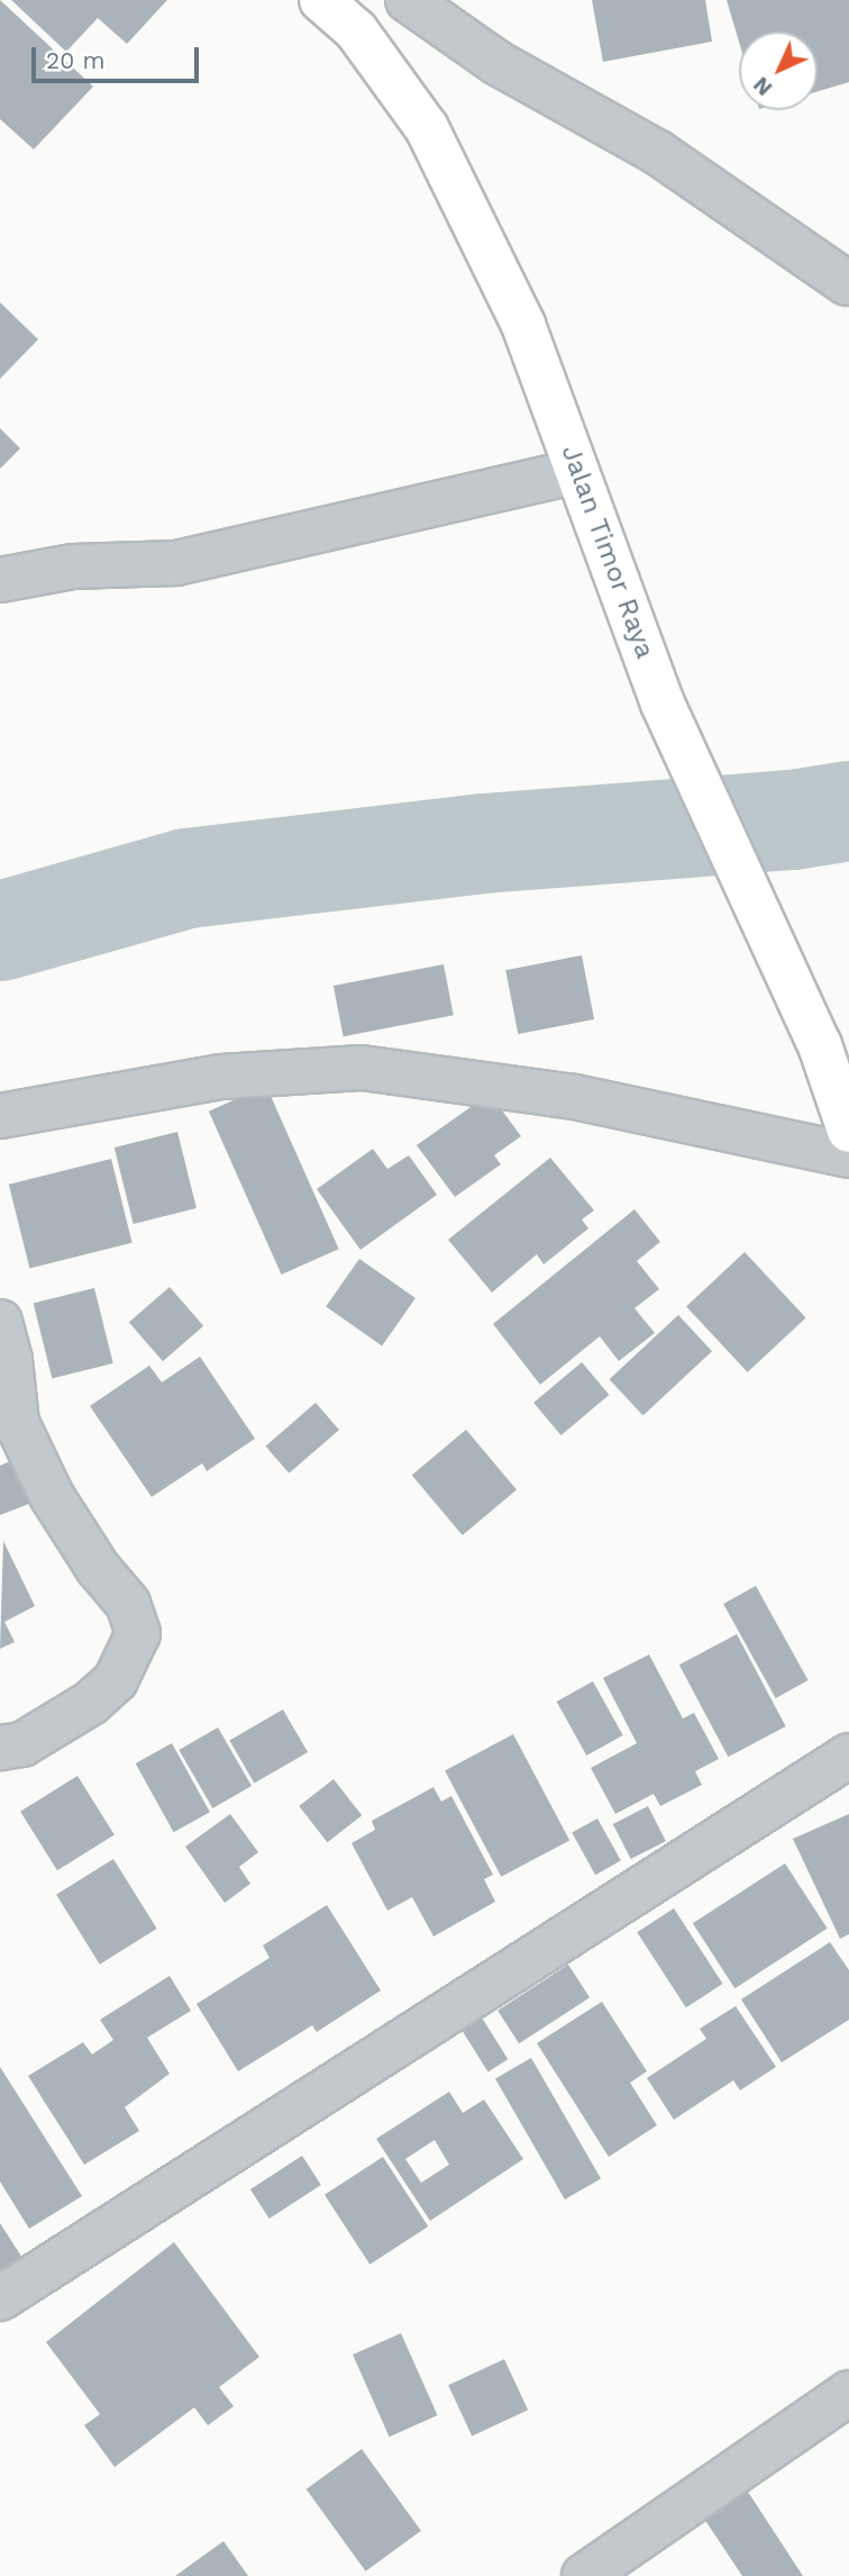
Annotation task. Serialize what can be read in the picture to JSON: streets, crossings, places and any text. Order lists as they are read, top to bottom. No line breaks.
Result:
{"streets":{"highway":["Jalan Timor Raya"]},"scale_bar":"20 m","north":"bottom left"}
